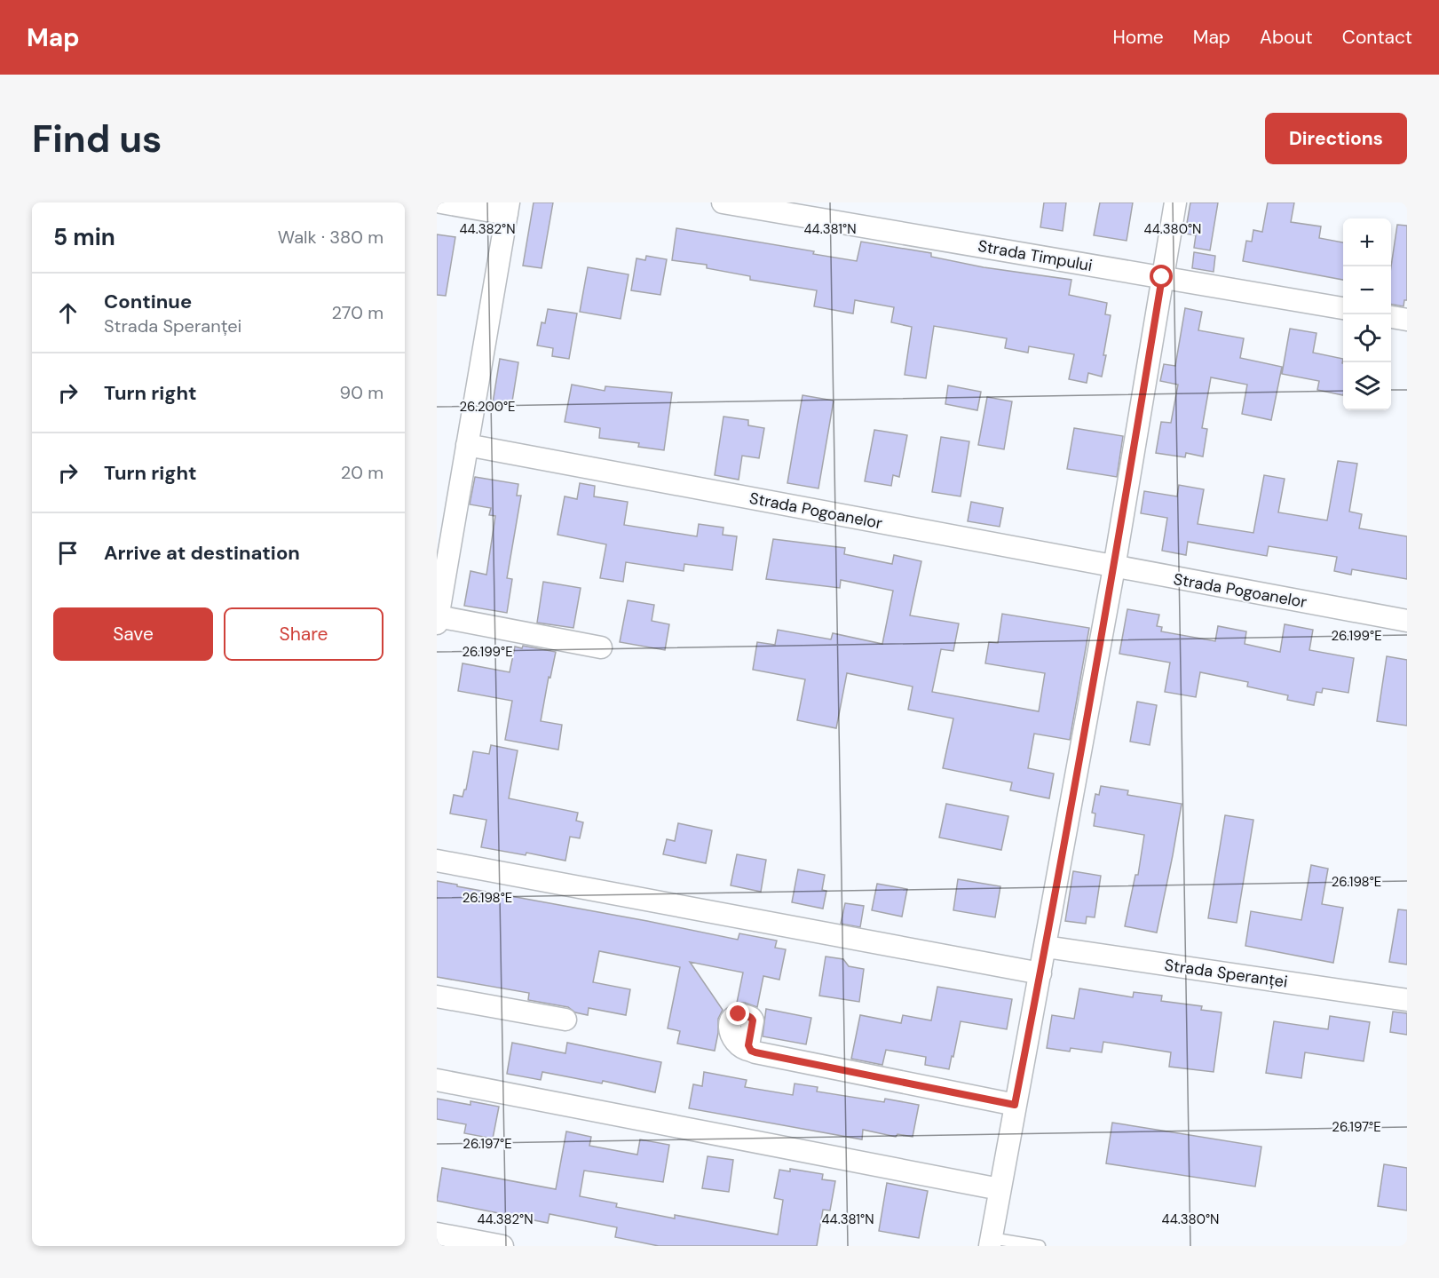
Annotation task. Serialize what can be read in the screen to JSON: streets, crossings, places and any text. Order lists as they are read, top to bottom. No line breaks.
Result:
{"streets":{"street":["Strada Timpului","Strada Pogoanelor","Strada Speranței"]},"page":{"header":"Map","nav":["Home","Map","About","Contact"],"buttons":["Directions",["Save","Share"]],"title":"Find us","heading":["5 min","Walk · 380 m"],"map_buttons":["+","−"],"list":[["Continue","Strada Speranței","270 m"],["Turn right","90 m"],["Turn right","20 m"],"Arrive at destination"]},"coordinates":["44.382°N","44.381°N","44.380°N","26.200°E","26.199°E","26.198°E","26.197°E"]}
